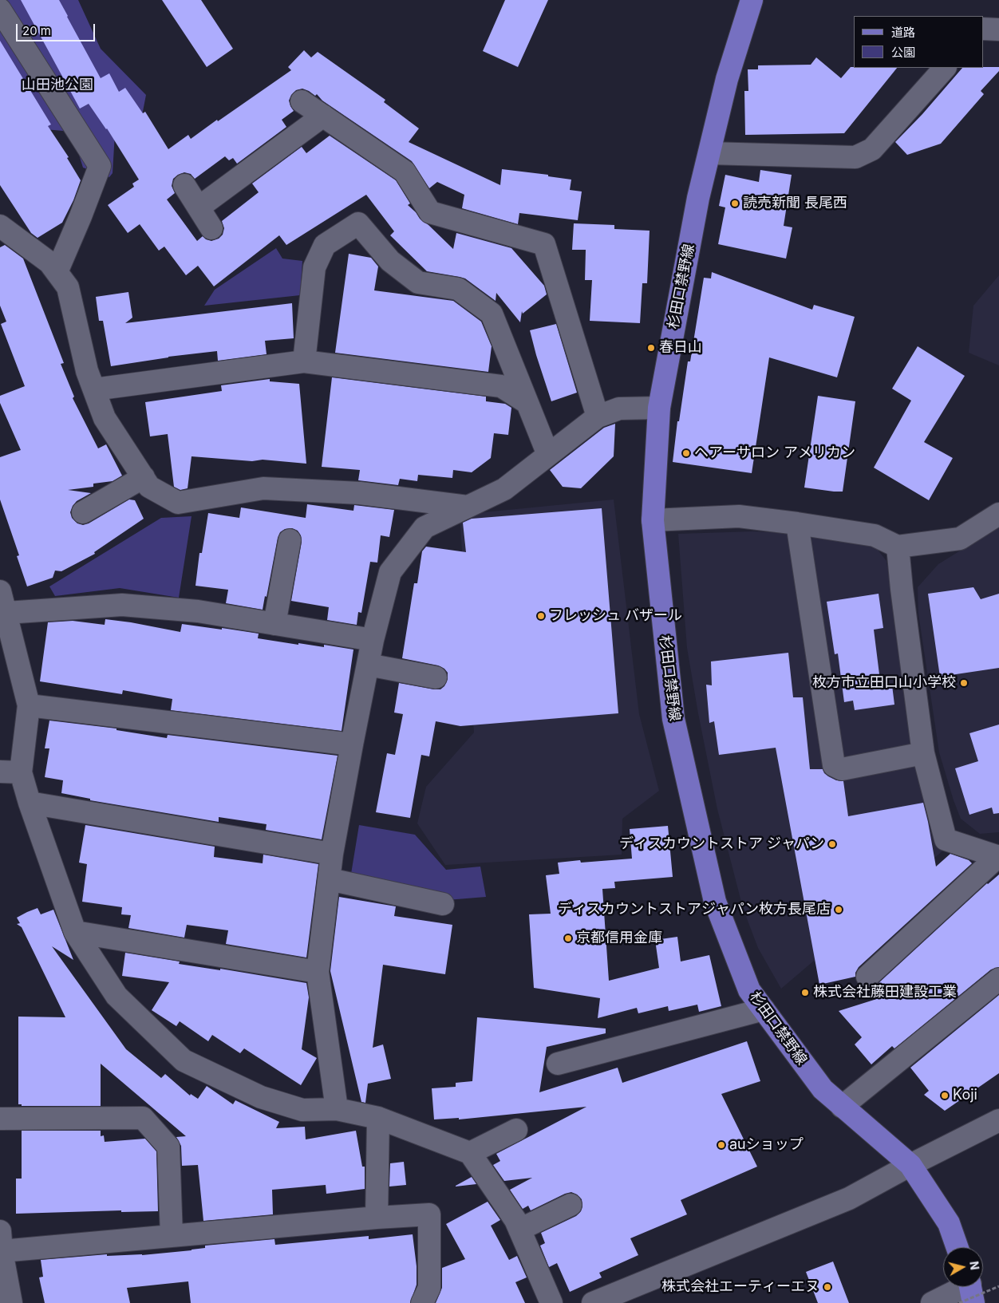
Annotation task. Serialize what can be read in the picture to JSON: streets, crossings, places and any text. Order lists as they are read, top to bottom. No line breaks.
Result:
{"streets":{"main road":["杉田口禁野線"]},"parks":["山田池公園"],"places":["読売新聞 長尾西","春日山","ヘアーサロン アメリカン","フレッシュ バザール","枚方市立田口山小学校","ディスカウントストア ジャパン","ディスカウントストアジャパン枚方長尾店","京都信用金庫","株式会社藤田建設工業","Koji","auショップ","株式会社エーティーエヌ"],"legend":["道路","公園"],"scale_bar":"20 m","north":"right"}
